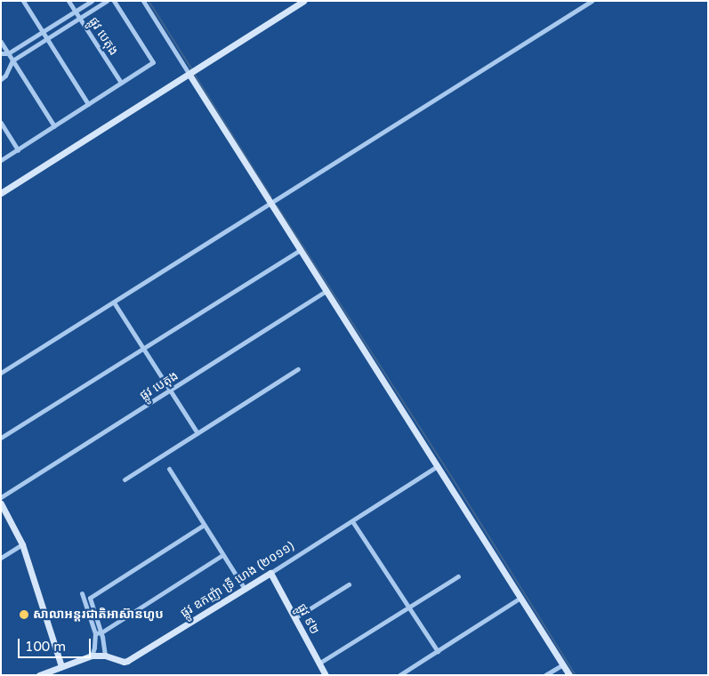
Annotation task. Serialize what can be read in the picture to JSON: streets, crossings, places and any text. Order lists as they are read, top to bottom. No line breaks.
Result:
{"streets":{"street":["ផ្លូវ បេតុង","ផ្លូវ ឧកញ៉ា ទ្រី ហេង (២០១១)","ផ្លូវ ៩២"]},"crossings":[["ផ្លូវ ឧកញ៉ា ទ្រី ហេង (២០១១)","ផ្លូវ ៩២"]],"places":["សាលាអន្ដរជាតិអាស៊ានហូប"],"scale_bar":"100 m"}
